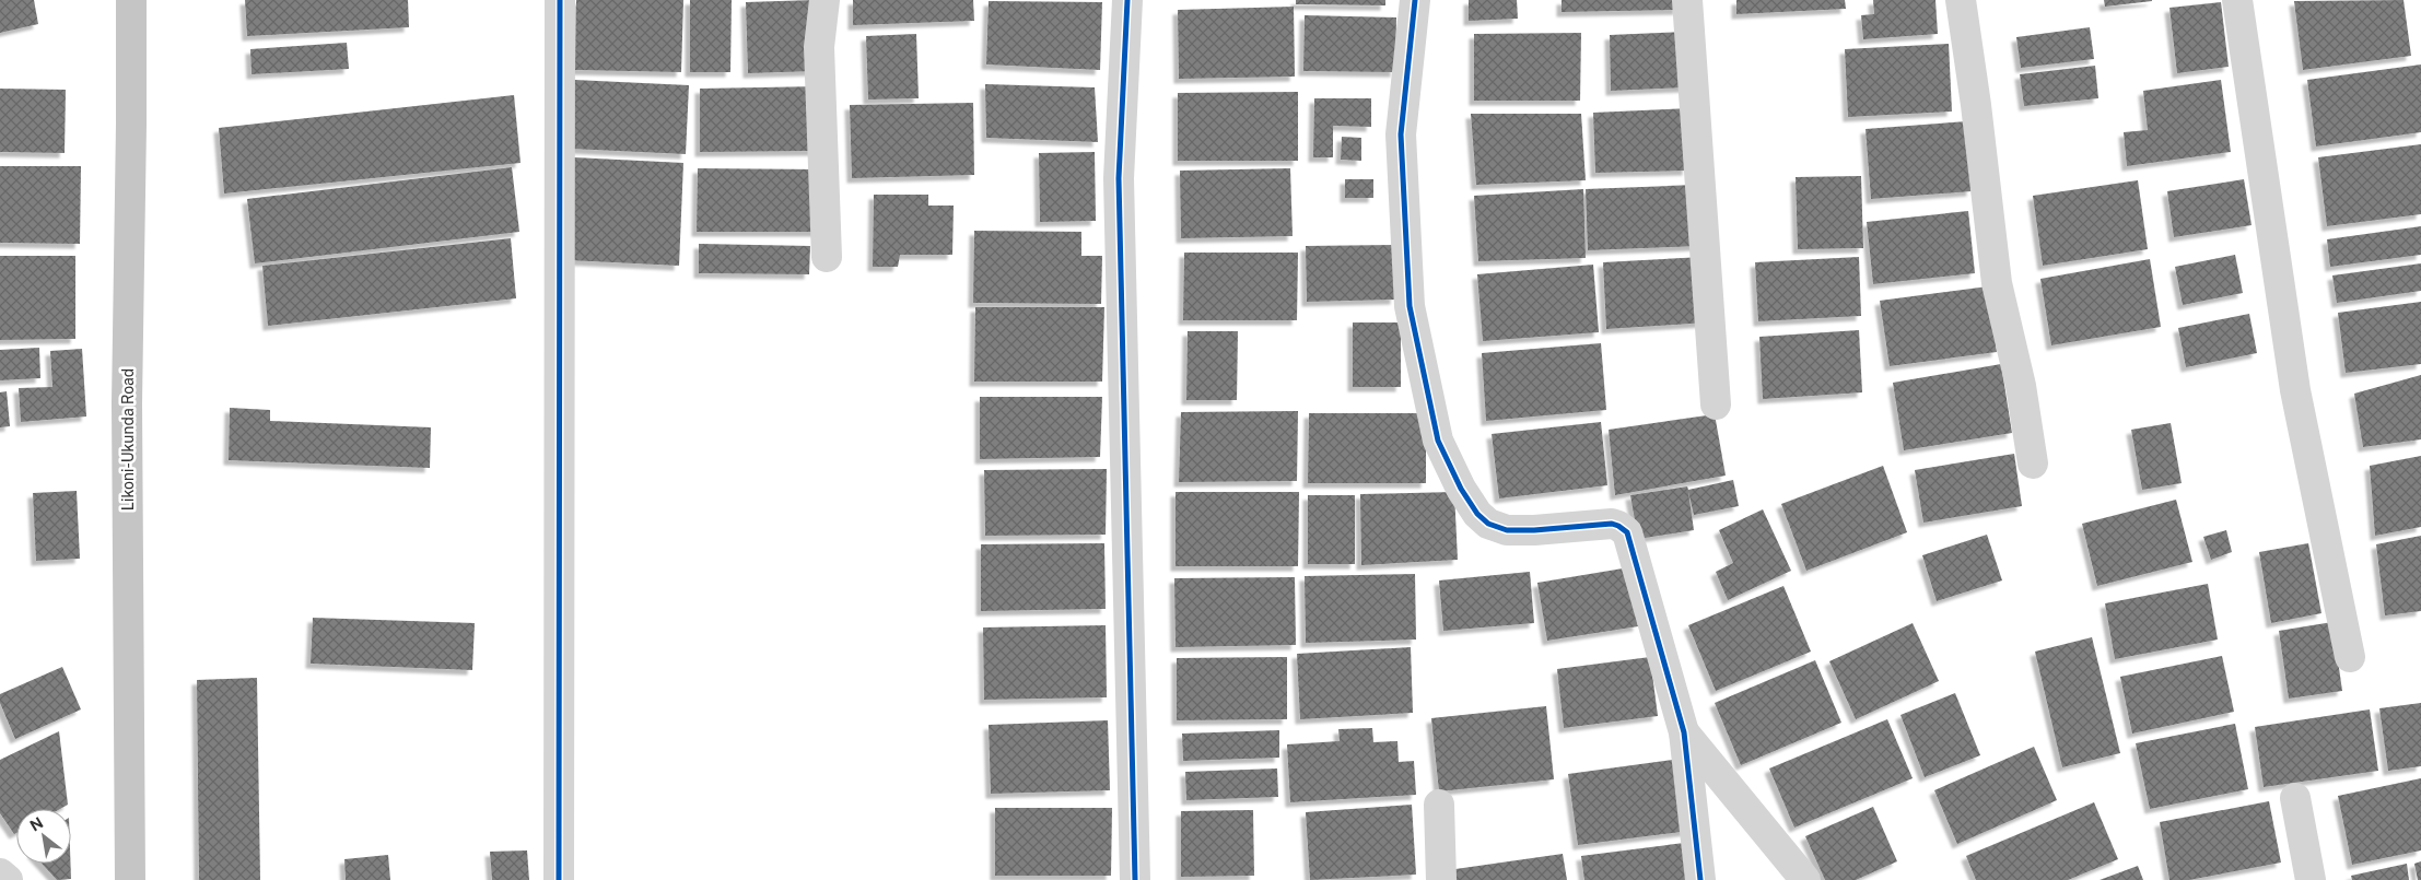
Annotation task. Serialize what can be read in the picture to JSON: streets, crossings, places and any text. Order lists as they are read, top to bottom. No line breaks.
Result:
{"streets":{"highway":["Likoni-Ukunda Road"]},"north":"top left"}
